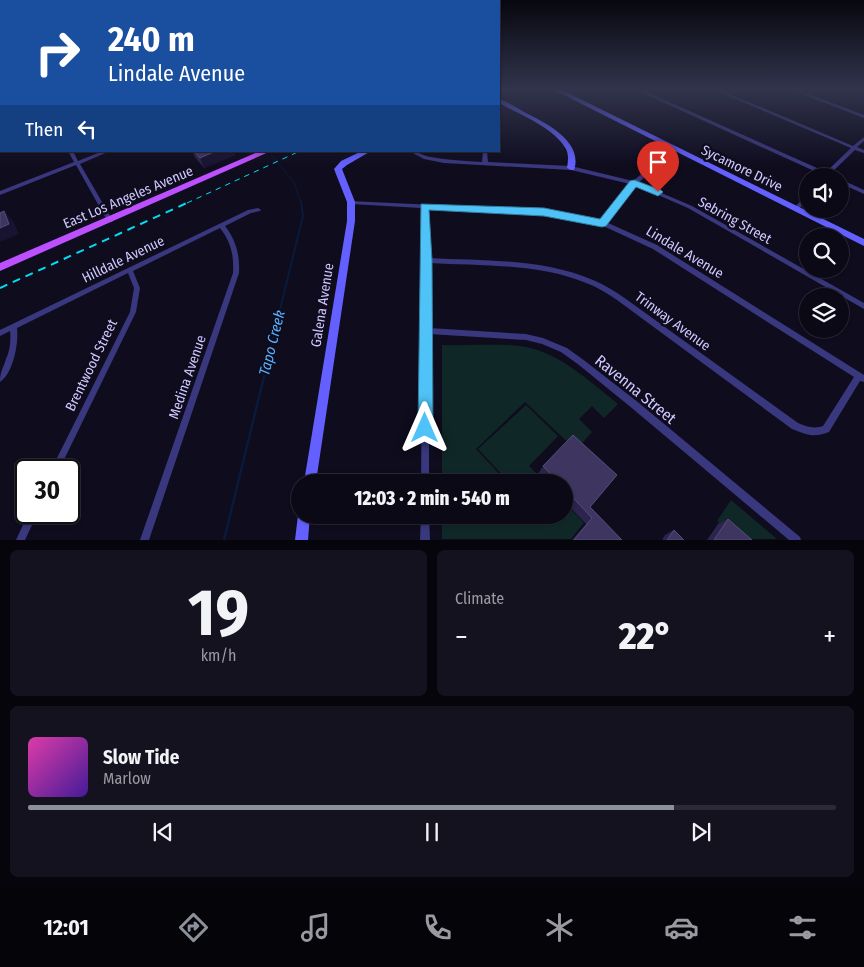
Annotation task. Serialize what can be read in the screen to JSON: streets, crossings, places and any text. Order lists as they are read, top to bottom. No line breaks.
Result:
{"streets":{"main road":["East Los Angeles Avenue"],"street":["Sycamore Drive","Sebring Street","Lindale Avenue","Hilldale Avenue","Galena Avenue","Trinway Avenue","Brentwood Street","Medina Avenue","Ravenna Street"]},"crossings":[["Lindale Avenue","Galena Avenue"],["Lindale Avenue","Trinway Avenue"],["Hilldale Avenue","Brentwood Street"],["Hilldale Avenue","Medina Avenue"]],"water":["Tapo Creek"],"page":{"turn":["240 m","Lindale Avenue"],"then":"Then","limit":"30","trip":"12:03 · 2 min · 540 m","tile":[["19","km/h"],"Climate"],"heat":["−","22°","+"],"song":["Slow Tide","Marlow"],"tabs":"12:01"}}
